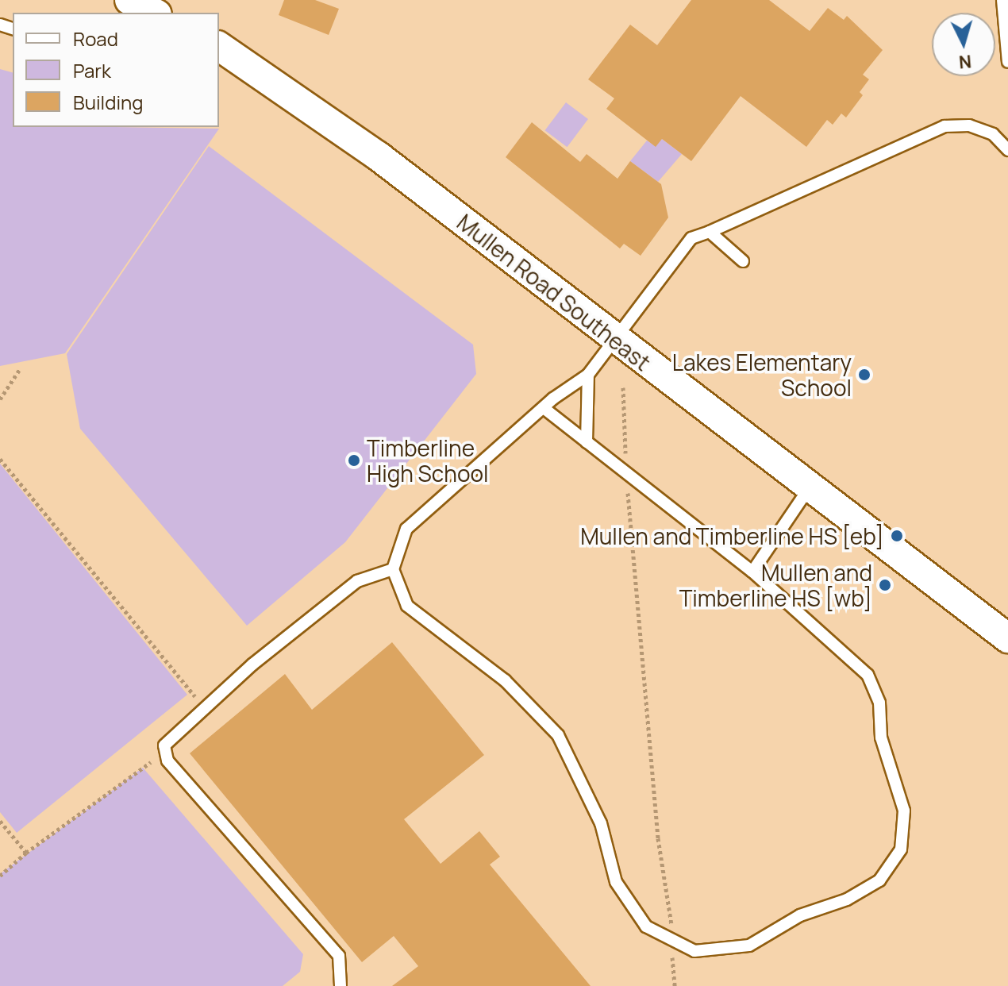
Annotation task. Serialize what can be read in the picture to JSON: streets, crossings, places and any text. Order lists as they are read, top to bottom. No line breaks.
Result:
{"streets":{"street":["Mullen Road Southeast"]},"places":["Lakes Elementary School","Timberline High School","Mullen and Timberline HS [eb]","Mullen and Timberline HS [wb]"],"legend":["Road","Park","Building"],"north":"bottom"}
